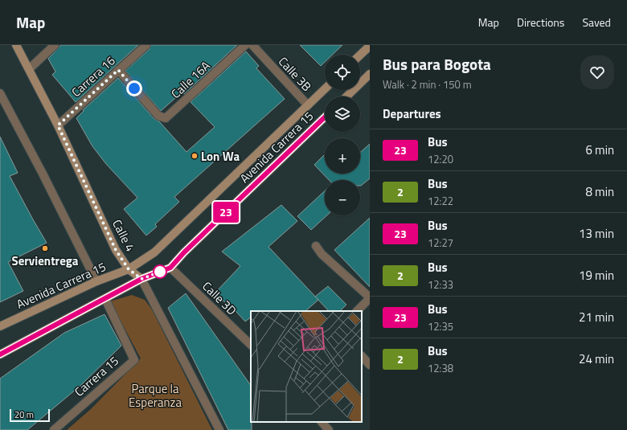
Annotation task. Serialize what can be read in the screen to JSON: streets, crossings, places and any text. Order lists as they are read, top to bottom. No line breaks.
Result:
{"streets":{"main road":["Avenida Carrera 15","Calle 4"],"street":["Calle 3B","Carrera 16","Calle 16A","Calle 3D","Carrera 15"]},"crossings":[["Calle 3B","Avenida Carrera 15"],["Carrera 16","Calle 16A"],["Carrera 16","Calle 4"],["Avenida Carrera 15","Calle 4"],["Avenida Carrera 15","Calle 3D"],["Avenida Carrera 15","Carrera 15"]],"parks":["Parque la Esperanza"],"places":["Lon Wa","Servientrega"],"lines":["bus line 23"],"scale_bar":"20 m","page":{"header":"Map","nav":["Map","Directions","Saved"],"on_map":"23","heading":[["Bus para Bogota","Walk · 2 min · 150 m"],"Departures"],"map_buttons":["+","−"],"list":[{"mark":"23","name":"Bus","note":"12:20","value":"6 min"},{"mark":"2","name":"Bus","note":"12:22","value":"8 min"},{"mark":"23","name":"Bus","note":"12:27","value":"13 min"},{"mark":"2","name":"Bus","note":"12:33","value":"19 min"},{"mark":"23","name":"Bus","note":"12:35","value":"21 min"},{"mark":"2","name":"Bus","note":"12:38","value":"24 min"}],"scale":"20 m"}}
